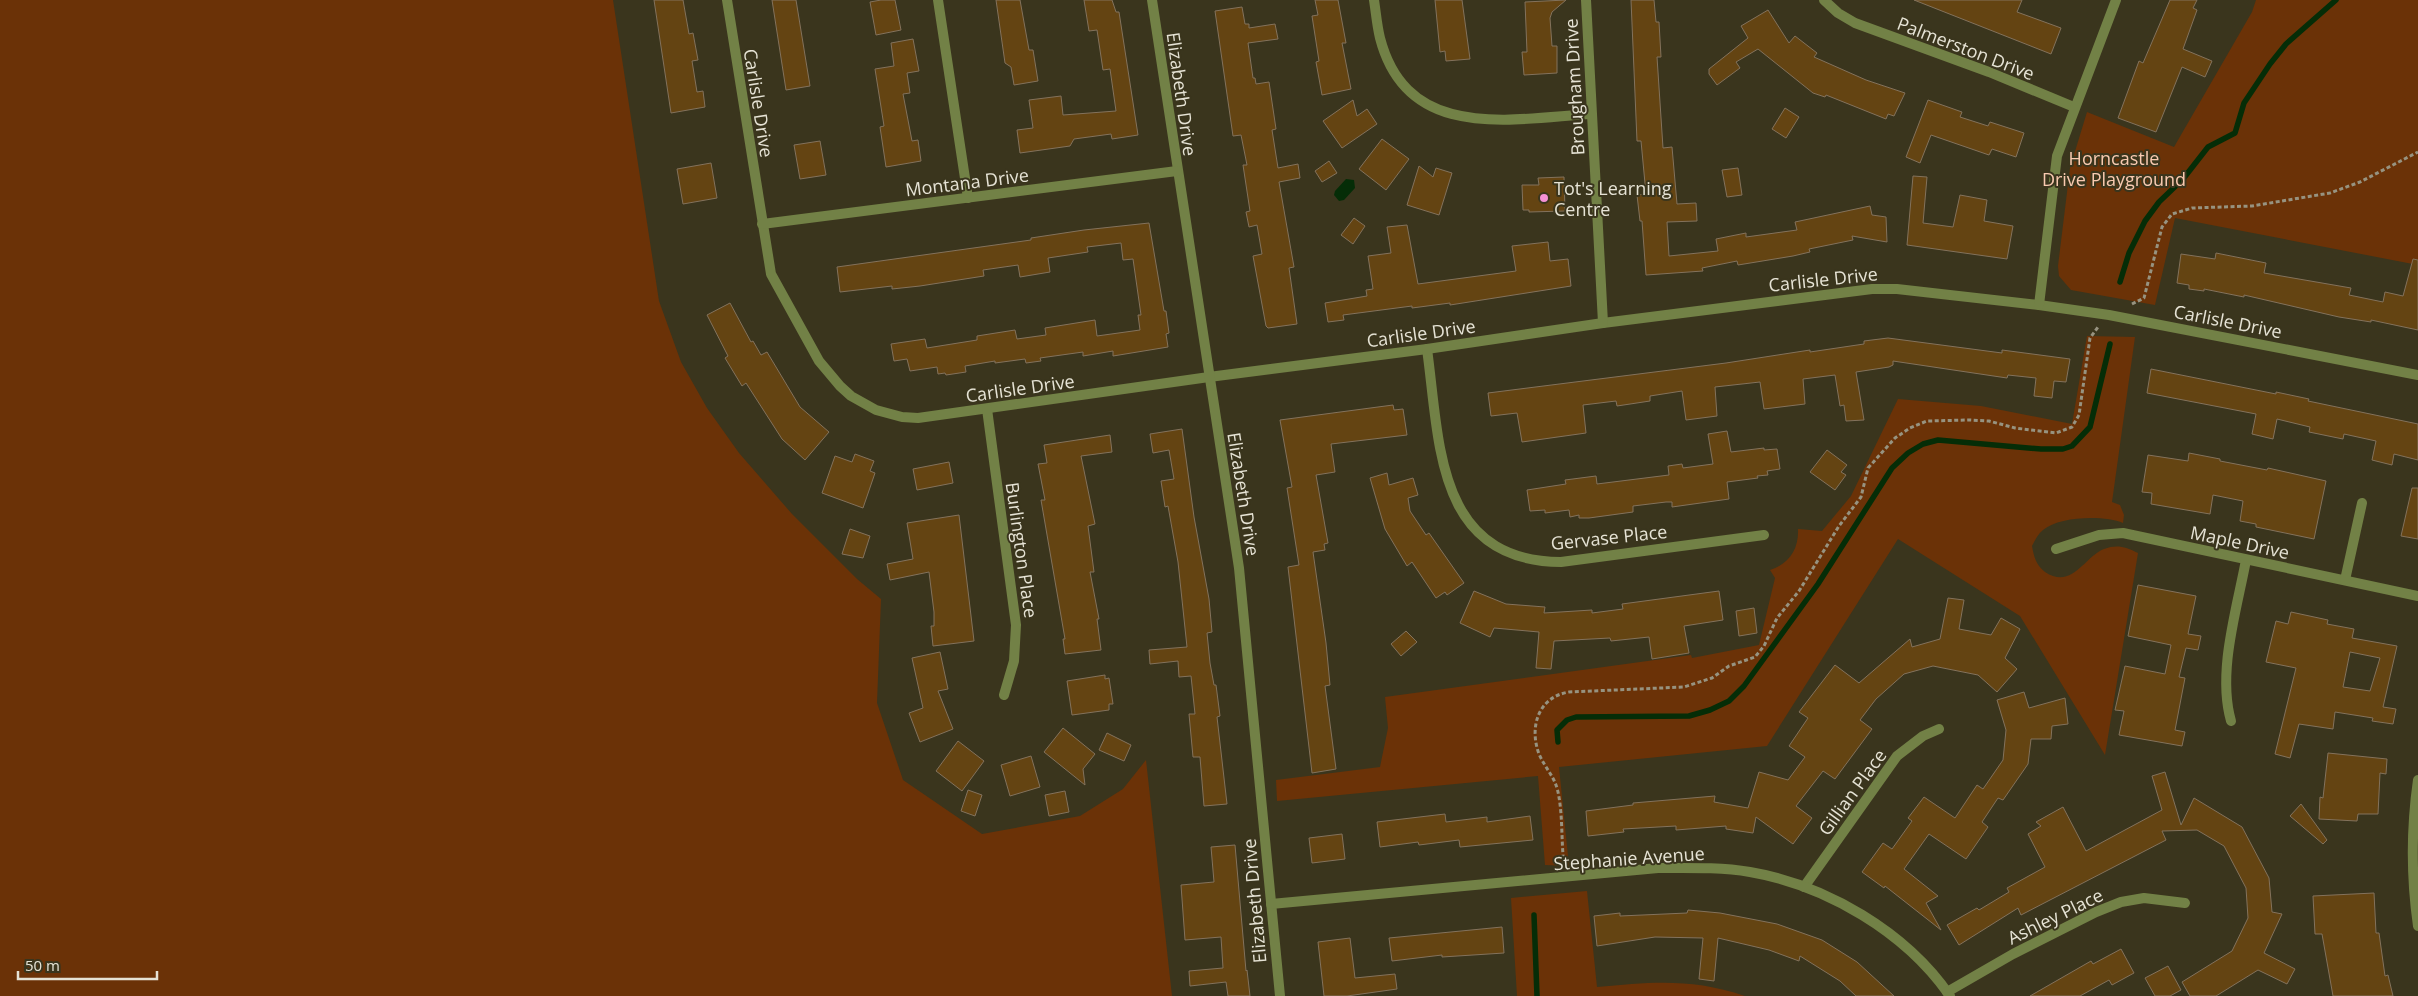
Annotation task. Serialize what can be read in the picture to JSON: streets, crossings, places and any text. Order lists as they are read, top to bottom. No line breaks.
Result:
{"streets":{"street":["Palmerston Drive","Brougham Drive","Elizabeth Drive","Carlisle Drive","Montana Drive","Gervase Place","Maple Drive","Burlington Place","Gillian Place","Stephanie Avenue","Ashley Place"]},"crossings":[["Brougham Drive","Carlisle Drive"],["Elizabeth Drive","Carlisle Drive"],["Elizabeth Drive","Montana Drive"],["Elizabeth Drive","Stephanie Avenue"],["Carlisle Drive","Montana Drive"],["Carlisle Drive","Gervase Place"],["Carlisle Drive","Burlington Place"],["Gillian Place","Stephanie Avenue"],["Stephanie Avenue","Ashley Place"]],"parks":["Horncastle Drive Playground"],"places":["Tot's Learning Centre"],"scale_bar":"50 m"}
